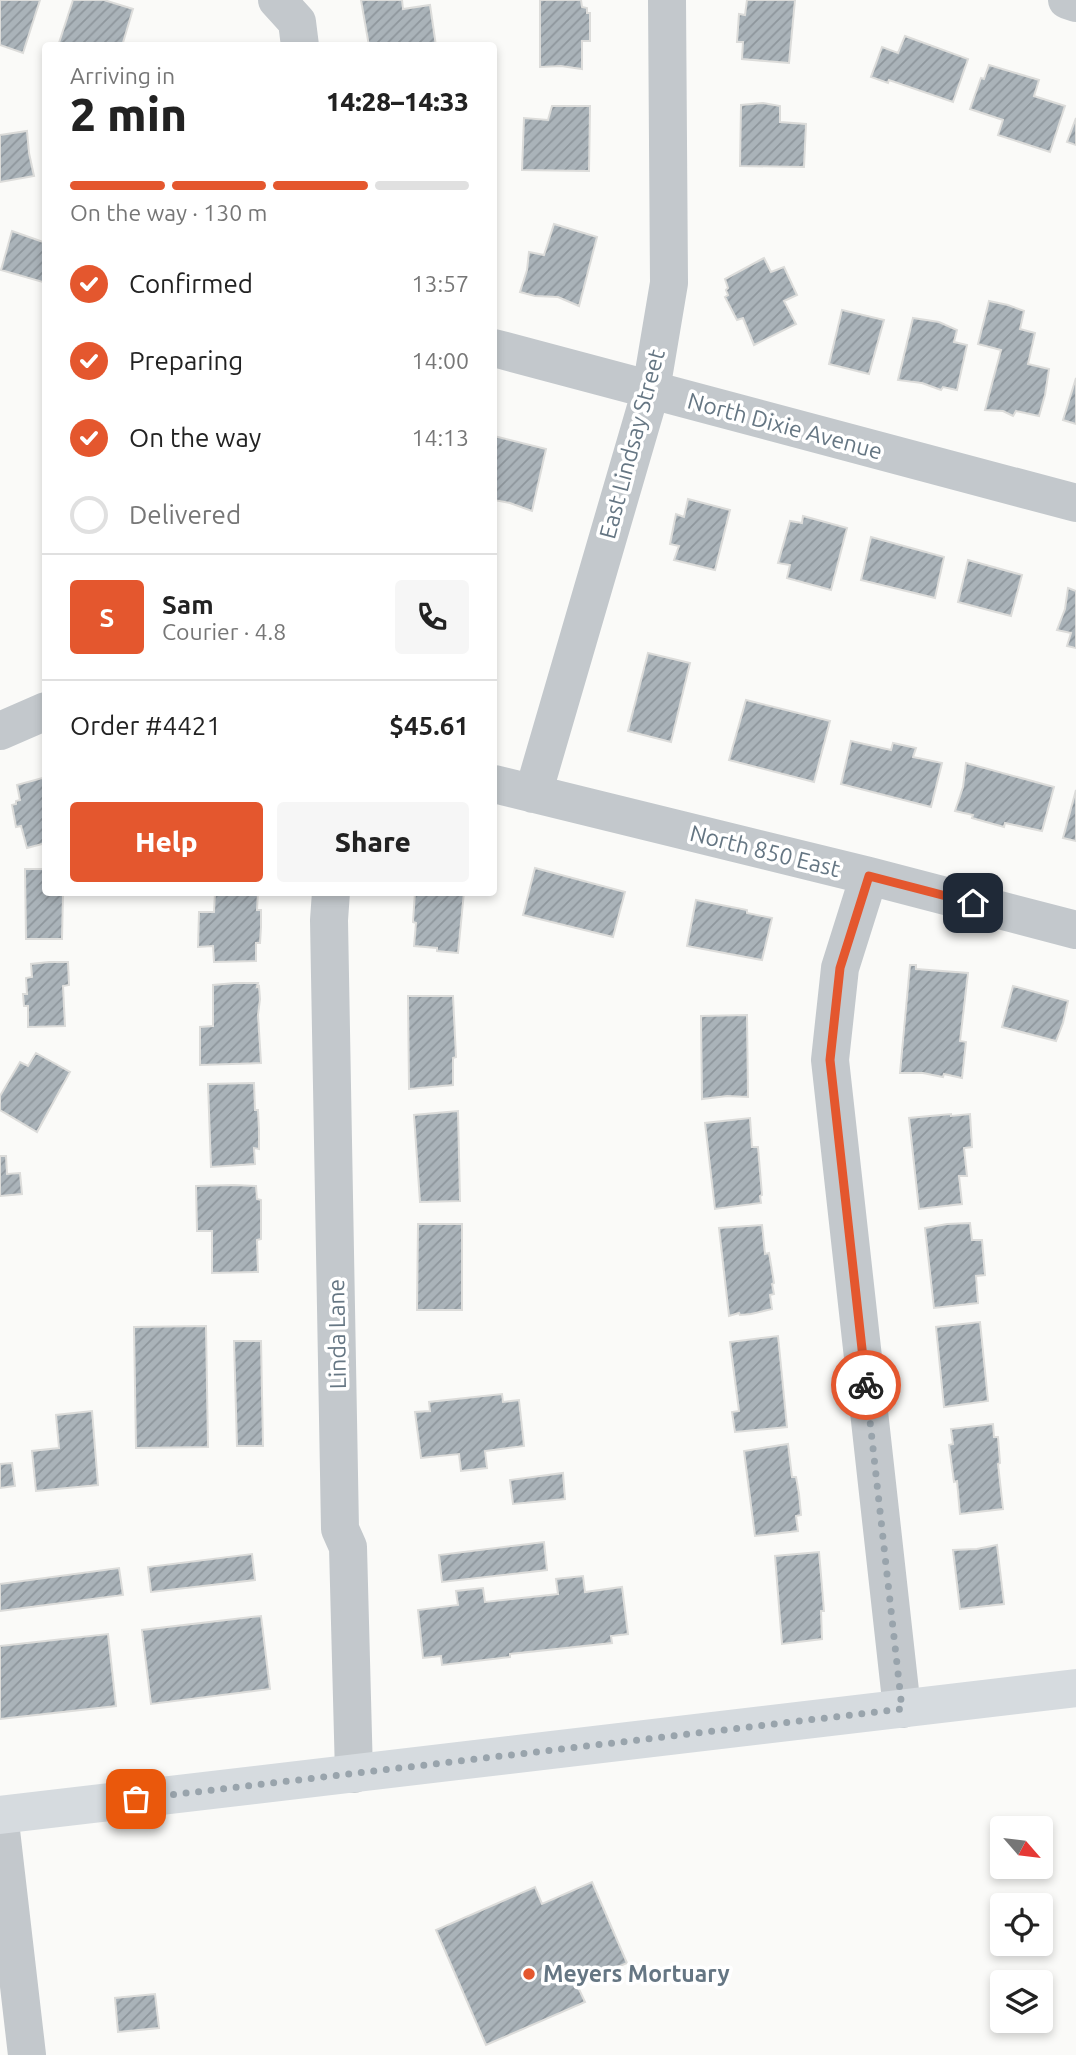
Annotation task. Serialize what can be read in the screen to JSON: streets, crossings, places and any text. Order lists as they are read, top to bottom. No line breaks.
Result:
{"streets":{"street":["North Dixie Avenue","East Lindsay Street","North 850 East","Linda Lane"]},"crossings":[["North Dixie Avenue","East Lindsay Street"],["East Lindsay Street","North 850 East"]],"places":["Meyers Mortuary"],"north":"bottom right","page":{"heading":["2 min","Arriving in","14:28–14:33"],"panel":["Sam","Courier · 4.8","Order #4421","$45.61"],"bar":"On the way · 130 m","list":[["Confirmed","13:57"],["Preparing","14:00"],["On the way","14:13"],"Delivered"],"round":"S","buttons":["Help","Share"]}}
